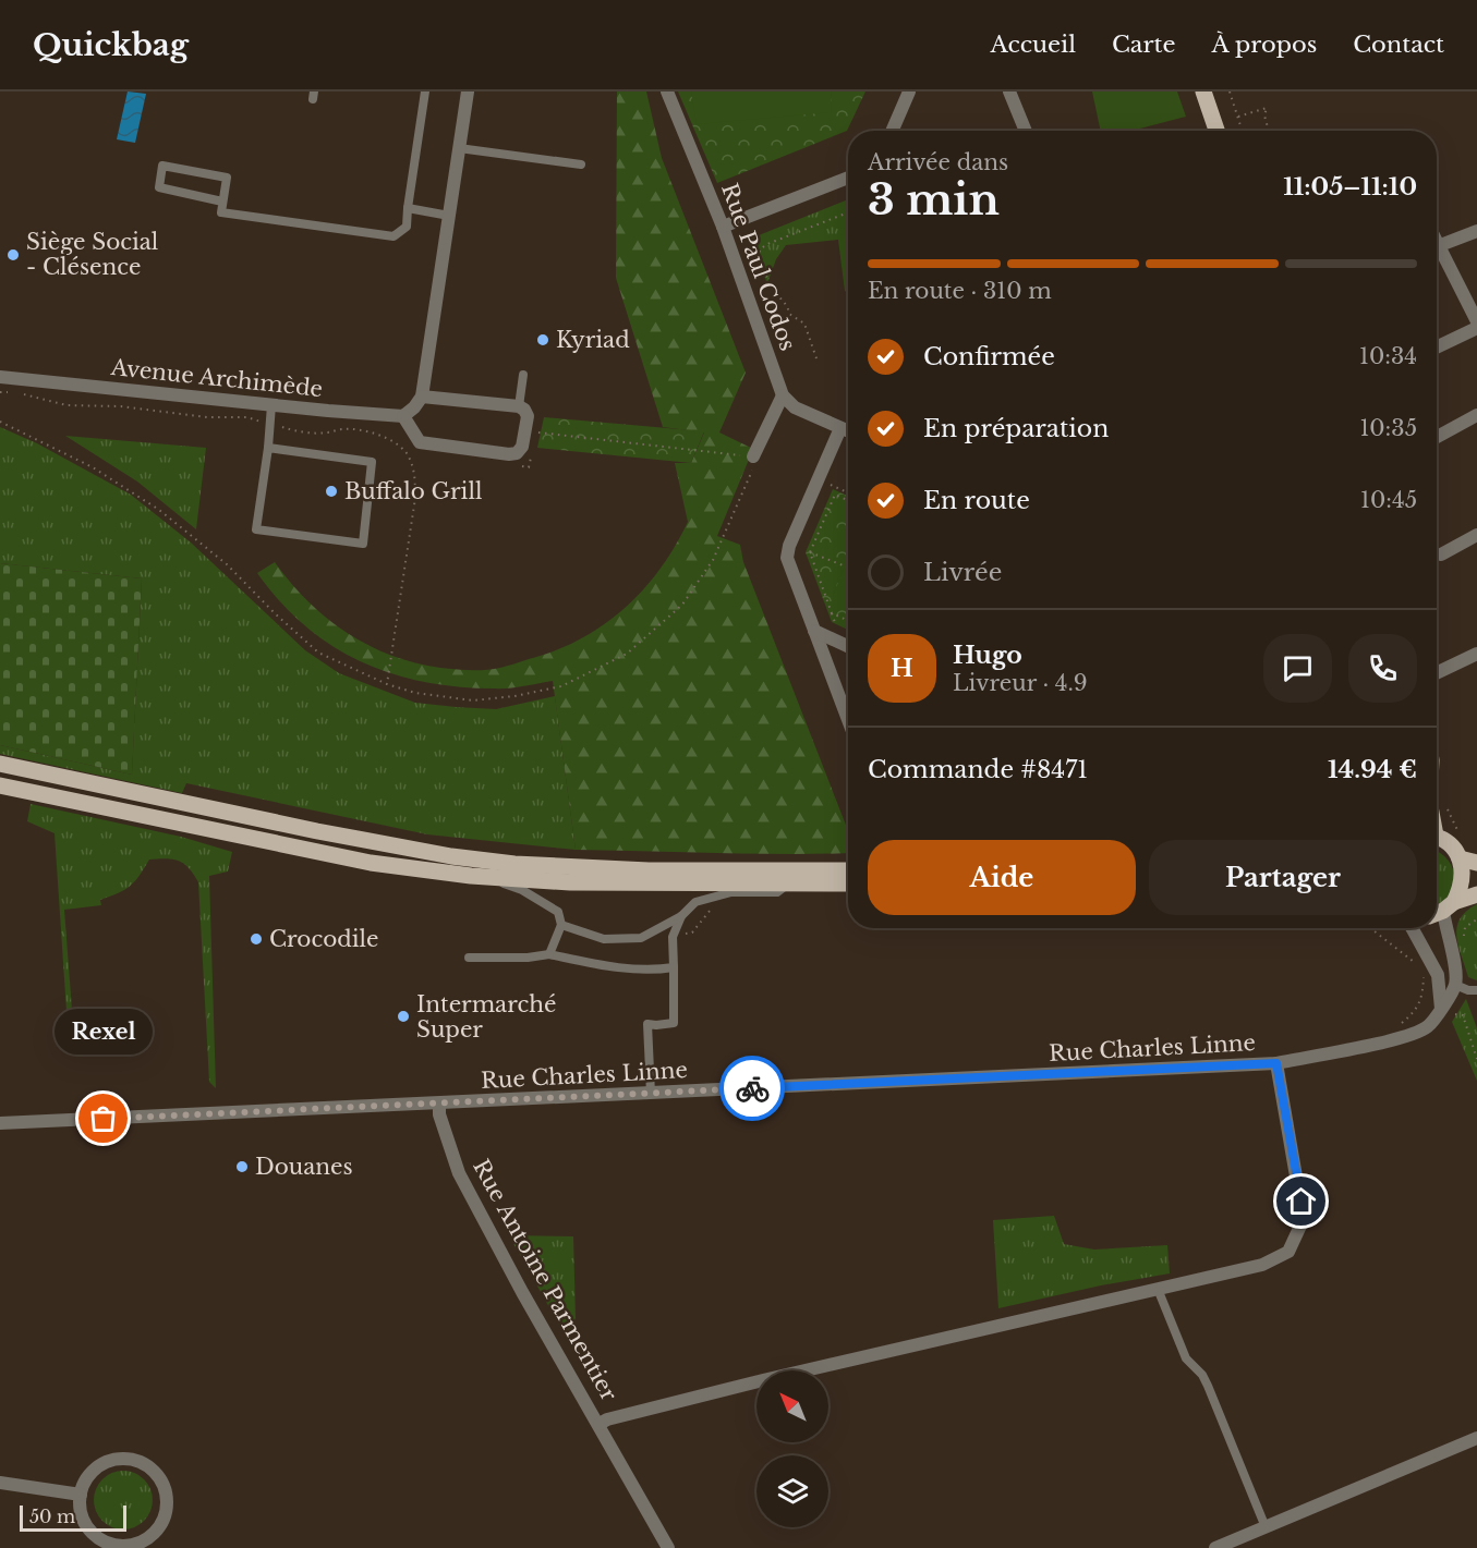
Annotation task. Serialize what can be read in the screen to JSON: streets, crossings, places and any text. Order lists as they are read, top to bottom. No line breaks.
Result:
{"streets":{"street":["Rue Paul Codos","Avenue Archimède","Rue Charles Linne","Rue Antoine Parmentier"]},"crossings":[["Rue Charles Linne","Rue Antoine Parmentier"]],"places":["Siège Social - Clésence","Kyriad","Buffalo Grill","Crocodile","Intermarché Super","Rexel","Douanes"],"scale_bar":"50 m","north":"top left","page":{"header":"Quickbag","nav":["Accueil","Carte","À propos","Contact"],"heading":["3 min","Arrivée dans","11:05–11:10"],"panel":["Hugo","Livreur · 4.9","Commande #8471","14.94 €"],"bar":"En route · 310 m","list":[["Confirmée","10:34"],["En préparation","10:35"],["En route","10:45"],"Livrée"],"round":"H","buttons":["Aide","Partager"],"bubble":"Rexel","scale":"50 m"}}
